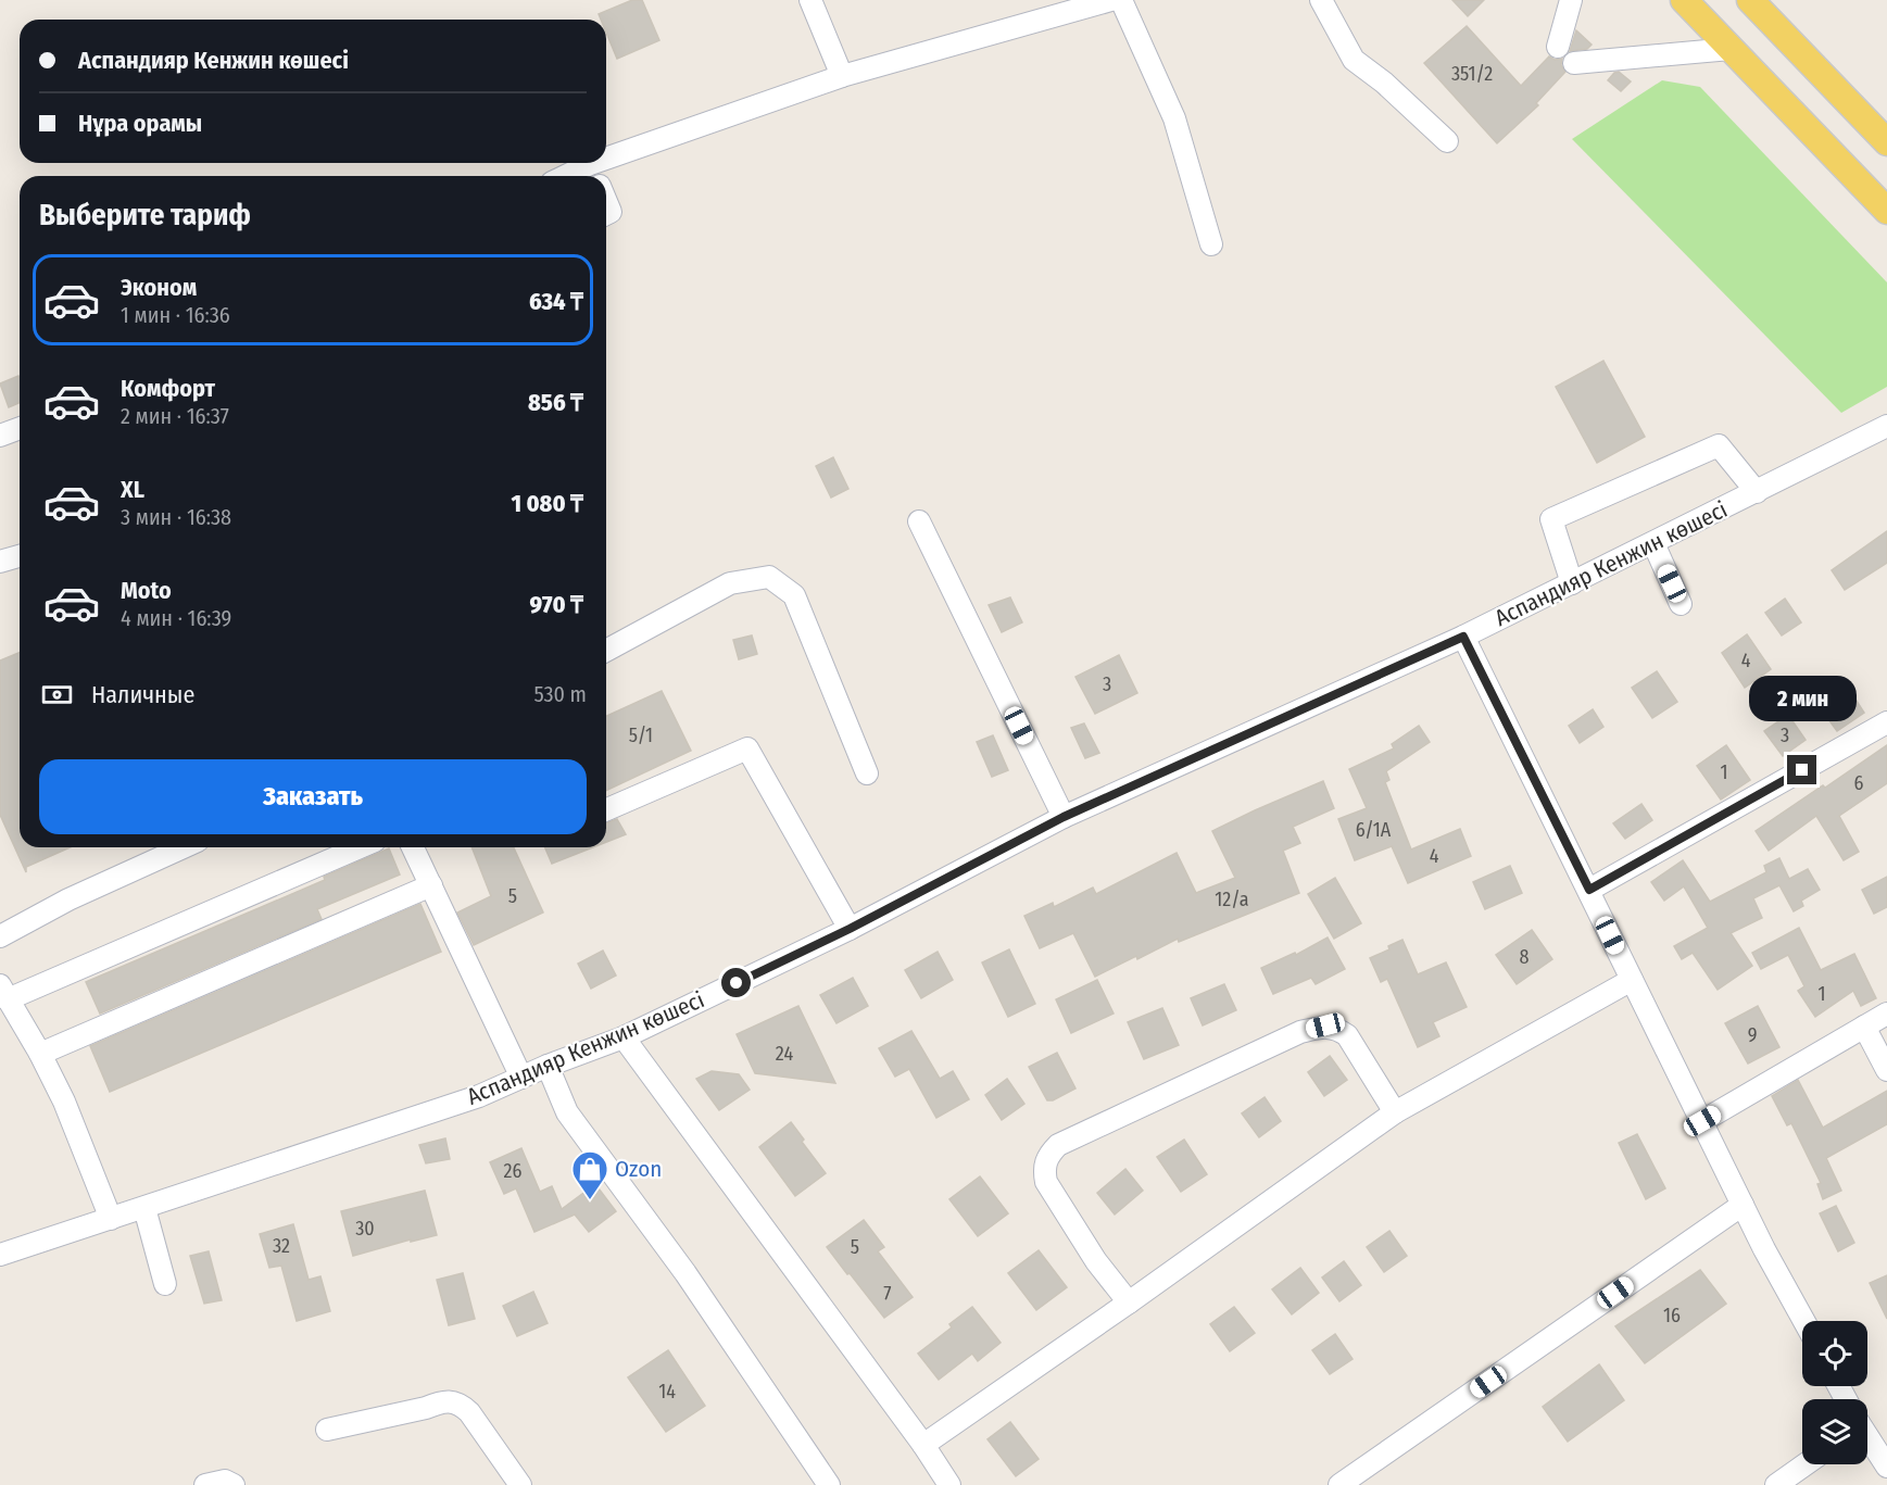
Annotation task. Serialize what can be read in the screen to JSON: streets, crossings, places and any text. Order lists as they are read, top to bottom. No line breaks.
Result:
{"streets":{"street":["Аспандияр Кенжин көшесі"]},"places":{"shop":["Ozon"]},"house_numbers":["351/2","4","3","5/1","3","1","6","6/1А","4","5","12/а","8","1","9","24","26","30","32","5","7","16","14"],"page":{"banner":["Аспандияр Кенжин көшесі","Нұра орамы"],"heading":"Выберите тариф","list":[{"name":"Эконом","note":"1 мин · 16:36","value":"634 ₸"},{"name":"Комфорт","note":"2 мин · 16:37","value":"856 ₸"},{"name":"XL","note":"3 мин · 16:38","value":"1 080 ₸"},{"name":"Moto","note":"4 мин · 16:39","value":"970 ₸"}],"pay":["Наличные","530 m"],"bubble":"2 мин","buttons":"Заказать"}}
